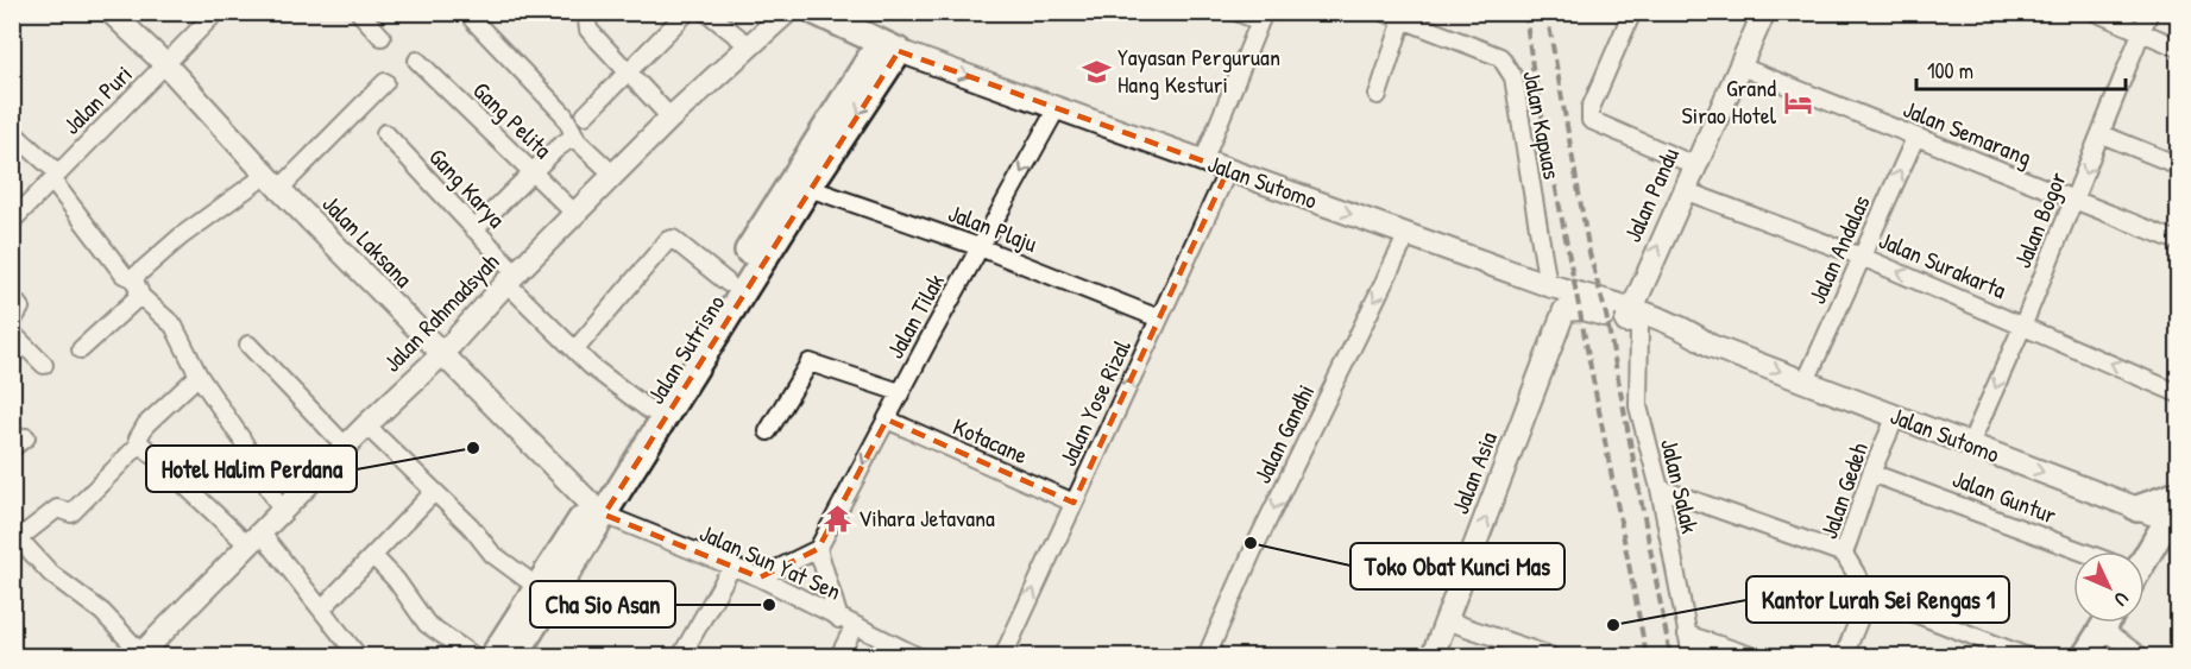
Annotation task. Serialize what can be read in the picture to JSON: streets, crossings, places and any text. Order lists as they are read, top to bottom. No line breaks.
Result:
{"streets":{"main road":["Jalan Sutomo","Jalan Pandu","Jalan Laksana","Jalan Rahmadsyah","Jalan Sutrisno","Jalan Asia"],"street":["Jalan Puri","Gang Pelita","Jalan Kapuas","Jalan Semarang","Gang Karya","Jalan Bogor","Jalan Plaju","Jalan Andalas","Jalan Surakarta","Jalan Tilak","Jalan Yose Rizal","Jalan Gandhi","Kotacane","Jalan Salak","Jalan Gedeh","Jalan Guntur","Jalan Sun Yat Sen"]},"crossings":[["Jalan Puri","Jalan Laksana"],["Gang Pelita","Jalan Rahmadsyah"],["Jalan Kapuas","Jalan Sutomo"],["Jalan Semarang","Jalan Pandu"],["Jalan Semarang","Jalan Bogor"],["Jalan Semarang","Jalan Andalas"],["Jalan Sutomo","Jalan Pandu"],["Jalan Sutomo","Jalan Bogor"],["Jalan Sutomo","Jalan Andalas"],["Jalan Sutomo","Jalan Tilak"],["Jalan Sutomo","Jalan Sutrisno"],["Jalan Sutomo","Jalan Yose Rizal"],["Jalan Sutomo","Jalan Gandhi"],["Jalan Sutomo","Jalan Asia"],["Jalan Sutomo","Jalan Salak"],["Jalan Sutomo","Jalan Gedeh"],["Gang Karya","Jalan Rahmadsyah"],["Gang Karya","Jalan Sutrisno"],["Jalan Pandu","Jalan Surakarta"],["Jalan Pandu","Jalan Salak"],["Jalan Bogor","Jalan Surakarta"],["Jalan Plaju","Jalan Tilak"],["Jalan Plaju","Jalan Sutrisno"],["Jalan Plaju","Jalan Yose Rizal"],["Jalan Laksana","Jalan Rahmadsyah"],["Jalan Laksana","Jalan Sutrisno"],["Jalan Laksana","Jalan Sun Yat Sen"],["Jalan Andalas","Jalan Surakarta"],["Jalan Tilak","Kotacane"],["Jalan Sutrisno","Jalan Sun Yat Sen"],["Jalan Yose Rizal","Kotacane"],["Jalan Gedeh","Jalan Guntur"]],"one_way":["Jalan Sutomo","Jalan Pandu","Jalan Bogor","Jalan Andalas","Jalan Surakarta","Jalan Tilak","Jalan Yose Rizal","Jalan Gandhi","Jalan Asia"],"places":{"school or university":["Yayasan Perguruan Hang Kesturi"],"hotel":["Grand Sirao Hotel"],"other":["Hotel Halim Perdana","Toko Obat Kunci Mas","Cha Sio Asan","Kantor Lurah Sei Rengas 1"],"temple":["Vihara Jetavana"]},"scale_bar":"100 m","north":"bottom right"}
